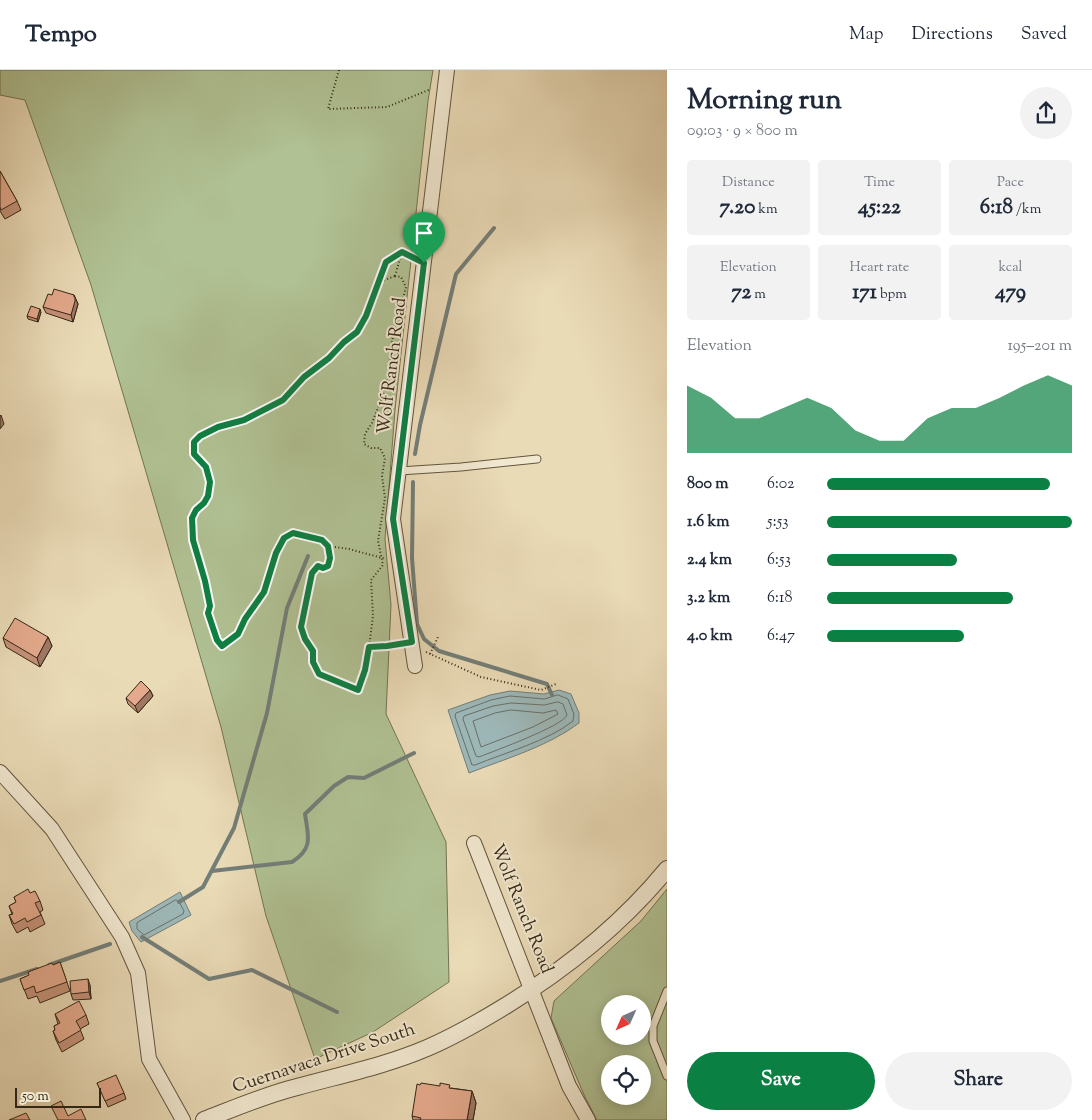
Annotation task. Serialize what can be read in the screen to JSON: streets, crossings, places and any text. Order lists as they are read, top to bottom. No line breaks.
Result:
{"streets":{"street":["Wolf Ranch Road","Cuernavaca Drive South"]},"crossings":[["Wolf Ranch Road","Cuernavaca Drive South"]],"scale_bar":"50 m","north":"bottom left","page":{"header":"Tempo","nav":["Map","Directions","Saved"],"heading":["Morning run","09:03 · 9 × 800 m"],"stats":[["Distance","7.20 km"],["Time","45:22"],["Pace","6:18 /km"],["Elevation","72 m"],["Heart rate","171 bpm"],["kcal","479"]],"chart":["Elevation","195–201 m"],"list":[{"name":"800 m","note":"6:02"},{"name":"1.6 km","note":"5:53"},{"name":"2.4 km","note":"6:53"},{"name":"3.2 km","note":"6:18"},{"name":"4.0 km","note":"6:47"}],"buttons":["Save","Share"],"scale":"50 m"}}
